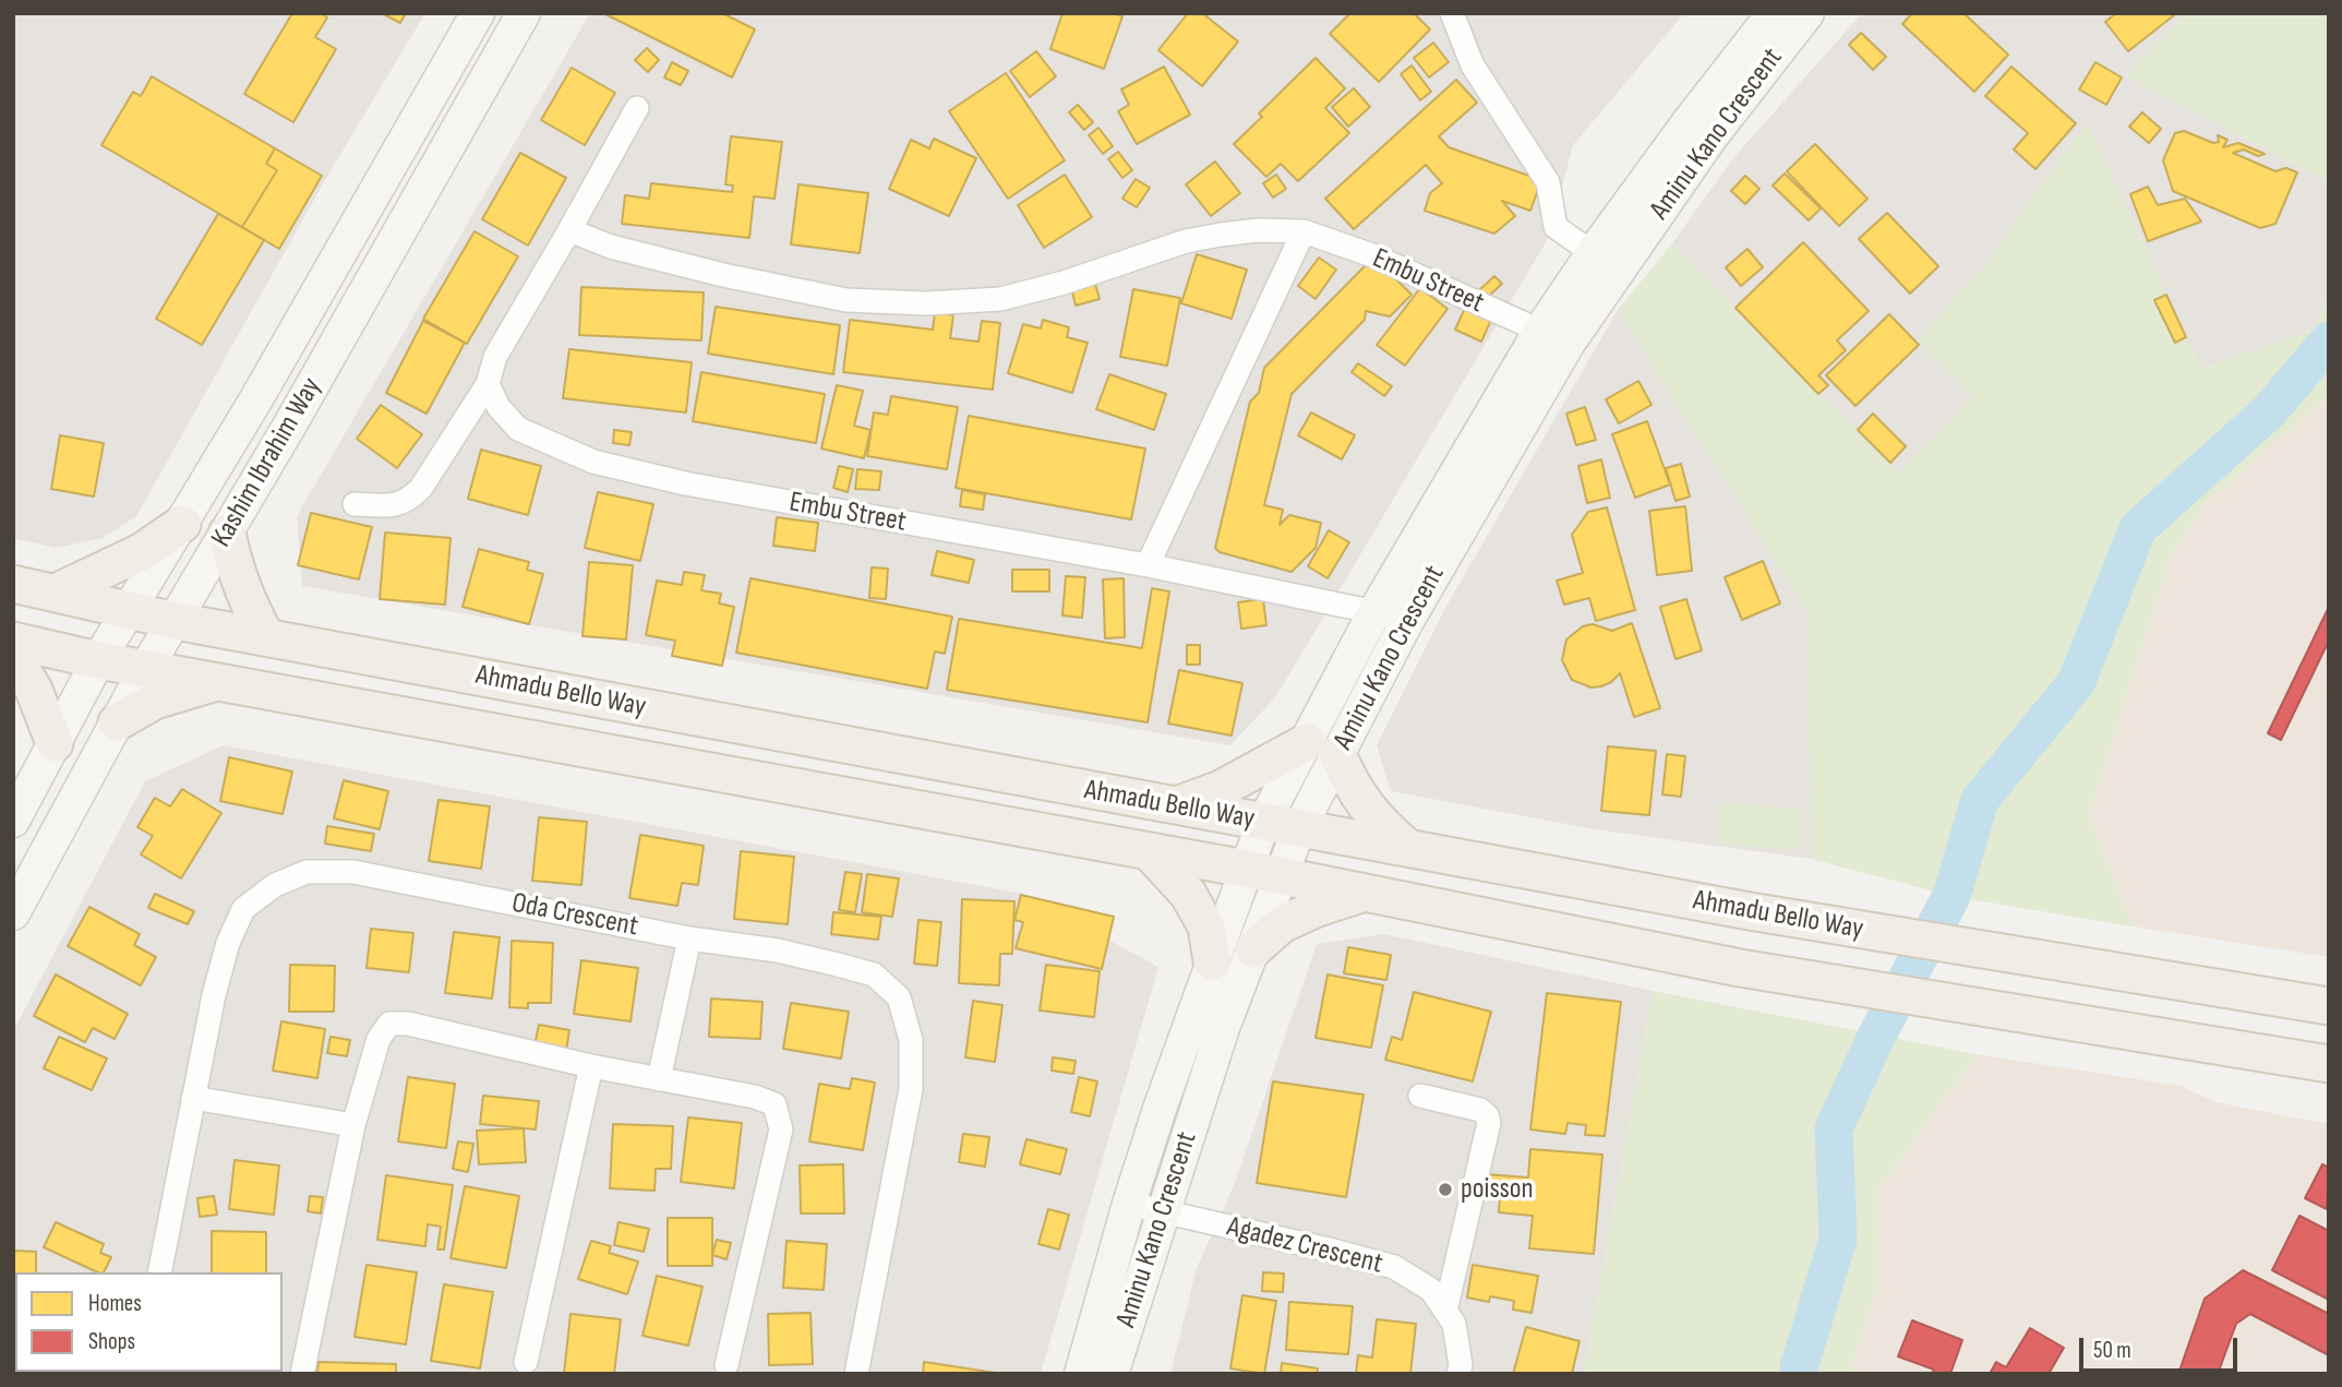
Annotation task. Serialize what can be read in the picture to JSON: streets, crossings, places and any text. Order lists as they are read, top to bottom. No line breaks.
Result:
{"streets":{"main road":["Ahmadu Bello Way"],"street":["Aminu Kano Crescent","Embu Street","Kashim Ibrahim Way","Oda Crescent","Agadez Crescent"]},"crossings":[["Aminu Kano Crescent","Embu Street"],["Aminu Kano Crescent","Ahmadu Bello Way"],["Aminu Kano Crescent","Agadez Crescent"],["Kashim Ibrahim Way","Ahmadu Bello Way"]],"places":["poisson"],"legend":["Homes","Shops"],"scale_bar":"50 m"}
